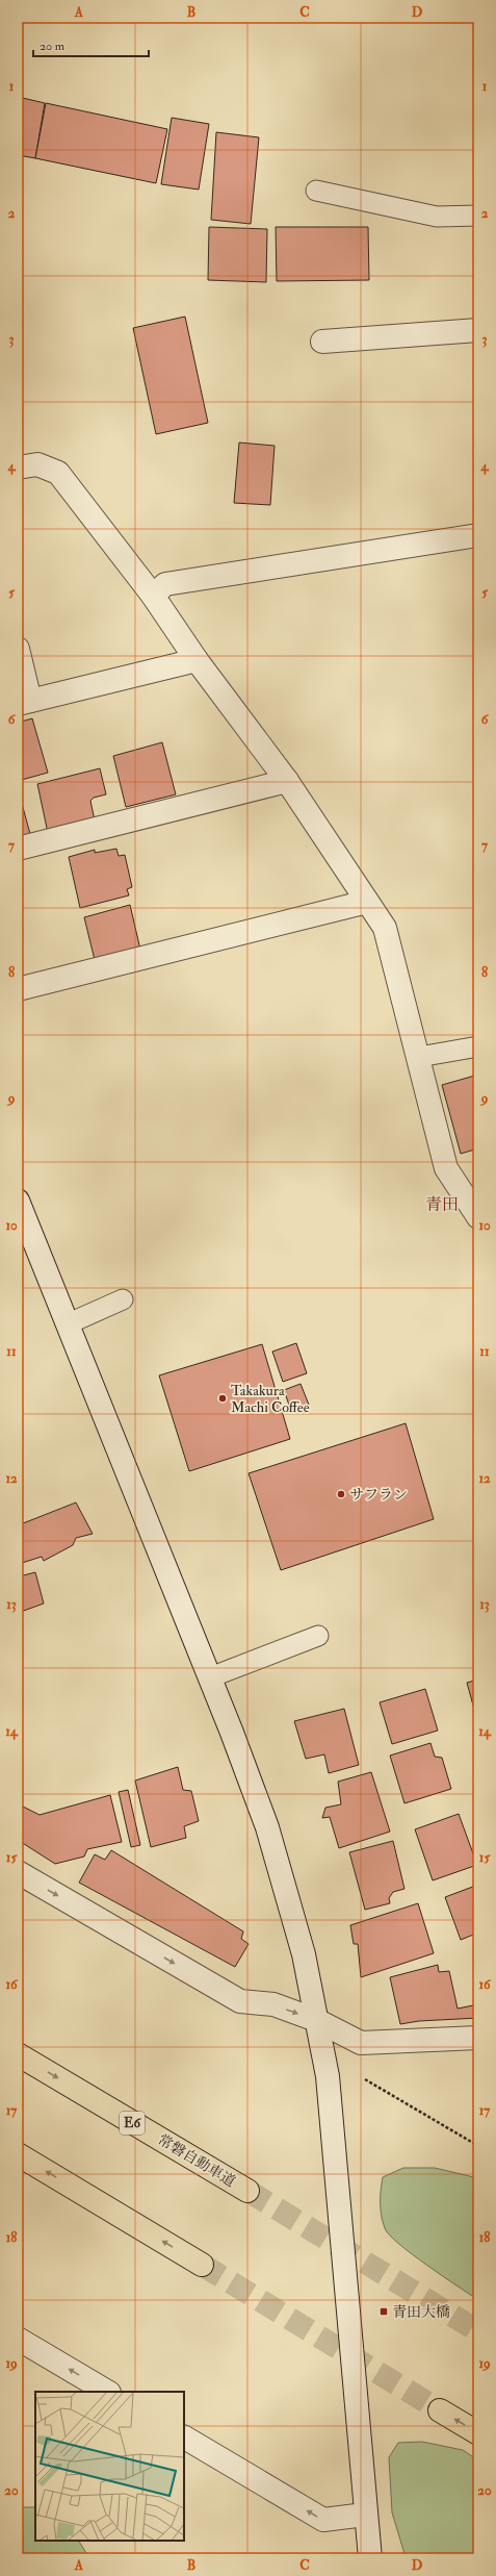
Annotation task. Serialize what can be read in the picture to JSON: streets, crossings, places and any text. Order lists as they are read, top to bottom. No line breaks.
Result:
{"streets":{"highway":["E6","常磐自動車道"]},"districts":["青田"],"places":{"other":["Takakura Machi Coffee","サフラン"],"transit":["青田大橋"]},"scale_bar":"20 m","grid":{"columns":["A","B","C","D"],"rows":["1","2","3","4","5","6","7","8","9","10","11","12","13","14","15","16","17","18","19","20"]}}
